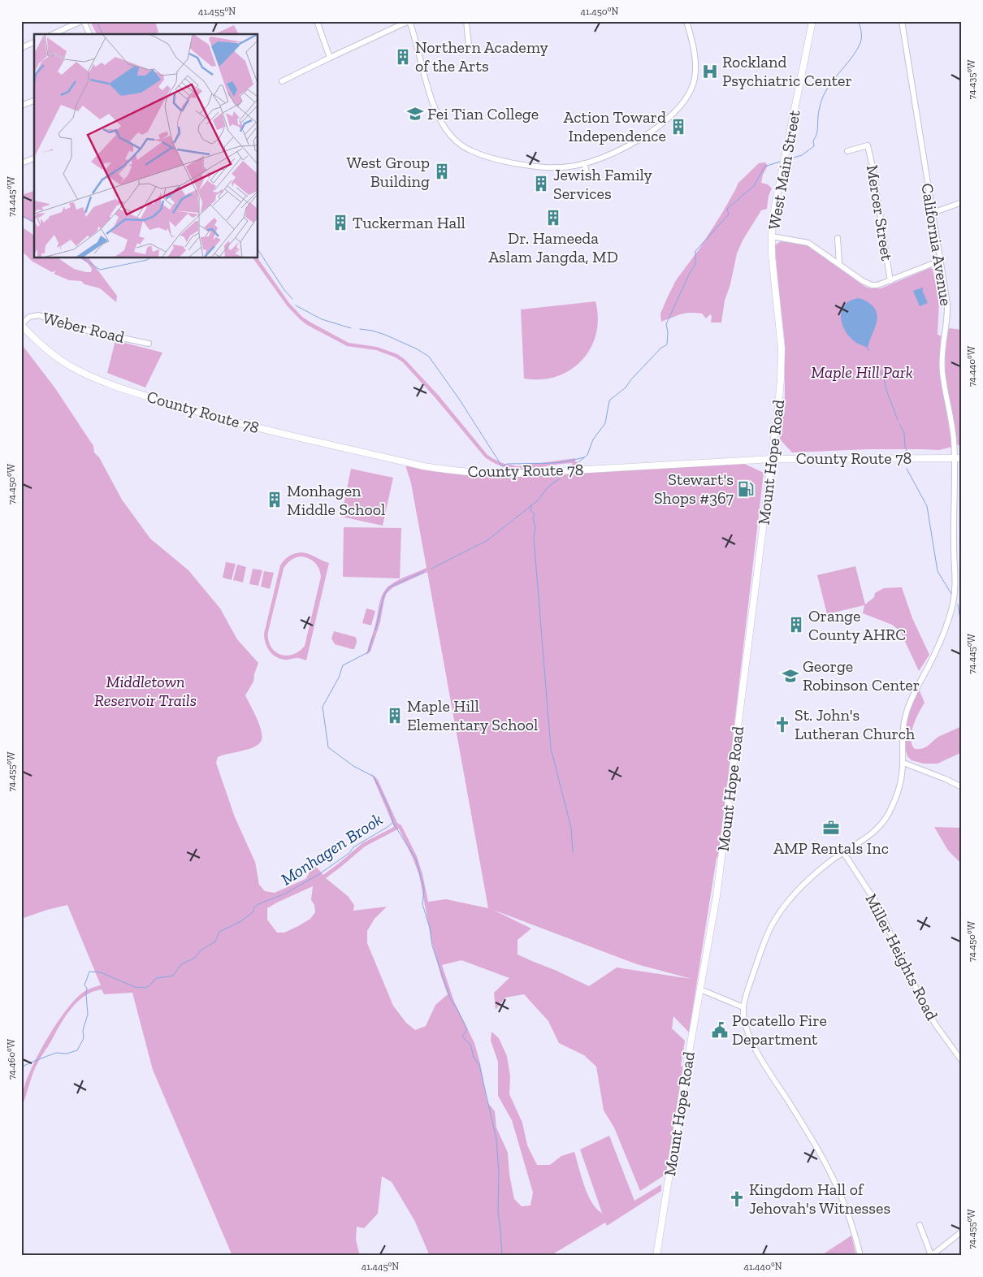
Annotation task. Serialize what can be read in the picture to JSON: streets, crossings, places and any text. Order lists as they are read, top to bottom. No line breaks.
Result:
{"streets":{"street":["West Main Street","Mercer Street","California Avenue","Weber Road","County Route 78","Mount Hope Road","Miller Heights Road"]},"crossings":[["West Main Street","Mount Hope Road"],["California Avenue","County Route 78"],["California Avenue","Miller Heights Road"],["Weber Road","County Route 78"],["County Route 78","Mount Hope Road"]],"water":["Monhagen Brook"],"parks":["Maple Hill Park","Middletown Reservoir Trails"],"places":{"building":["Northern Academy of the Arts","Action Toward Independence","West Group Building","Jewish Family Services","Dr. Hameeda Aslam Jangda, MD","Tuckerman Hall","Monhagen Middle School","Orange County AHRC","Maple Hill Elementary School"],"hospital":["Rockland Psychiatric Center"],"school or university":["Fei Tian College","George Robinson Center"],"fuel station":["Stewart's Shops #367"],"church":["St. John's Lutheran Church","Kingdom Hall of Jehovah's Witnesses"],"office":["AMP Rentals Inc"],"public building":["Pocatello Fire Department"]},"coordinates":["41.455°N","41.450°N","74.435°W","74.445°W","74.440°W","74.450°W","74.455°W","74.460°W","41.445°N","41.440°N"]}
